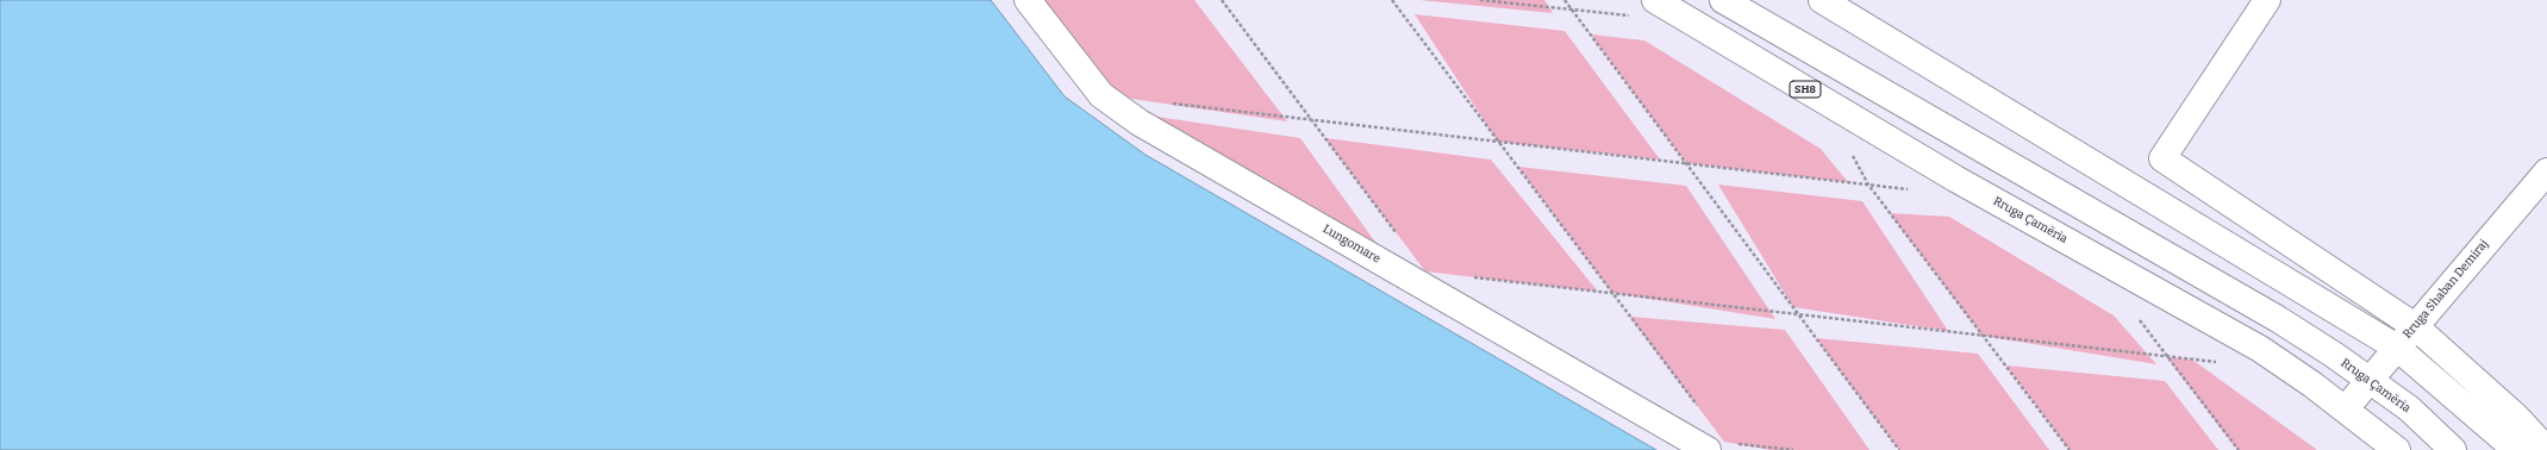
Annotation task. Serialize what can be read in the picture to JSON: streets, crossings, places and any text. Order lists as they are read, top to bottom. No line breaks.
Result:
{"streets":{"street":["SH8","Rruga Çamëria","Lungomare","Rruga Shaban Demiraj"]},"crossings":[["Rruga Çamëria","Rruga Shaban Demiraj"]]}
